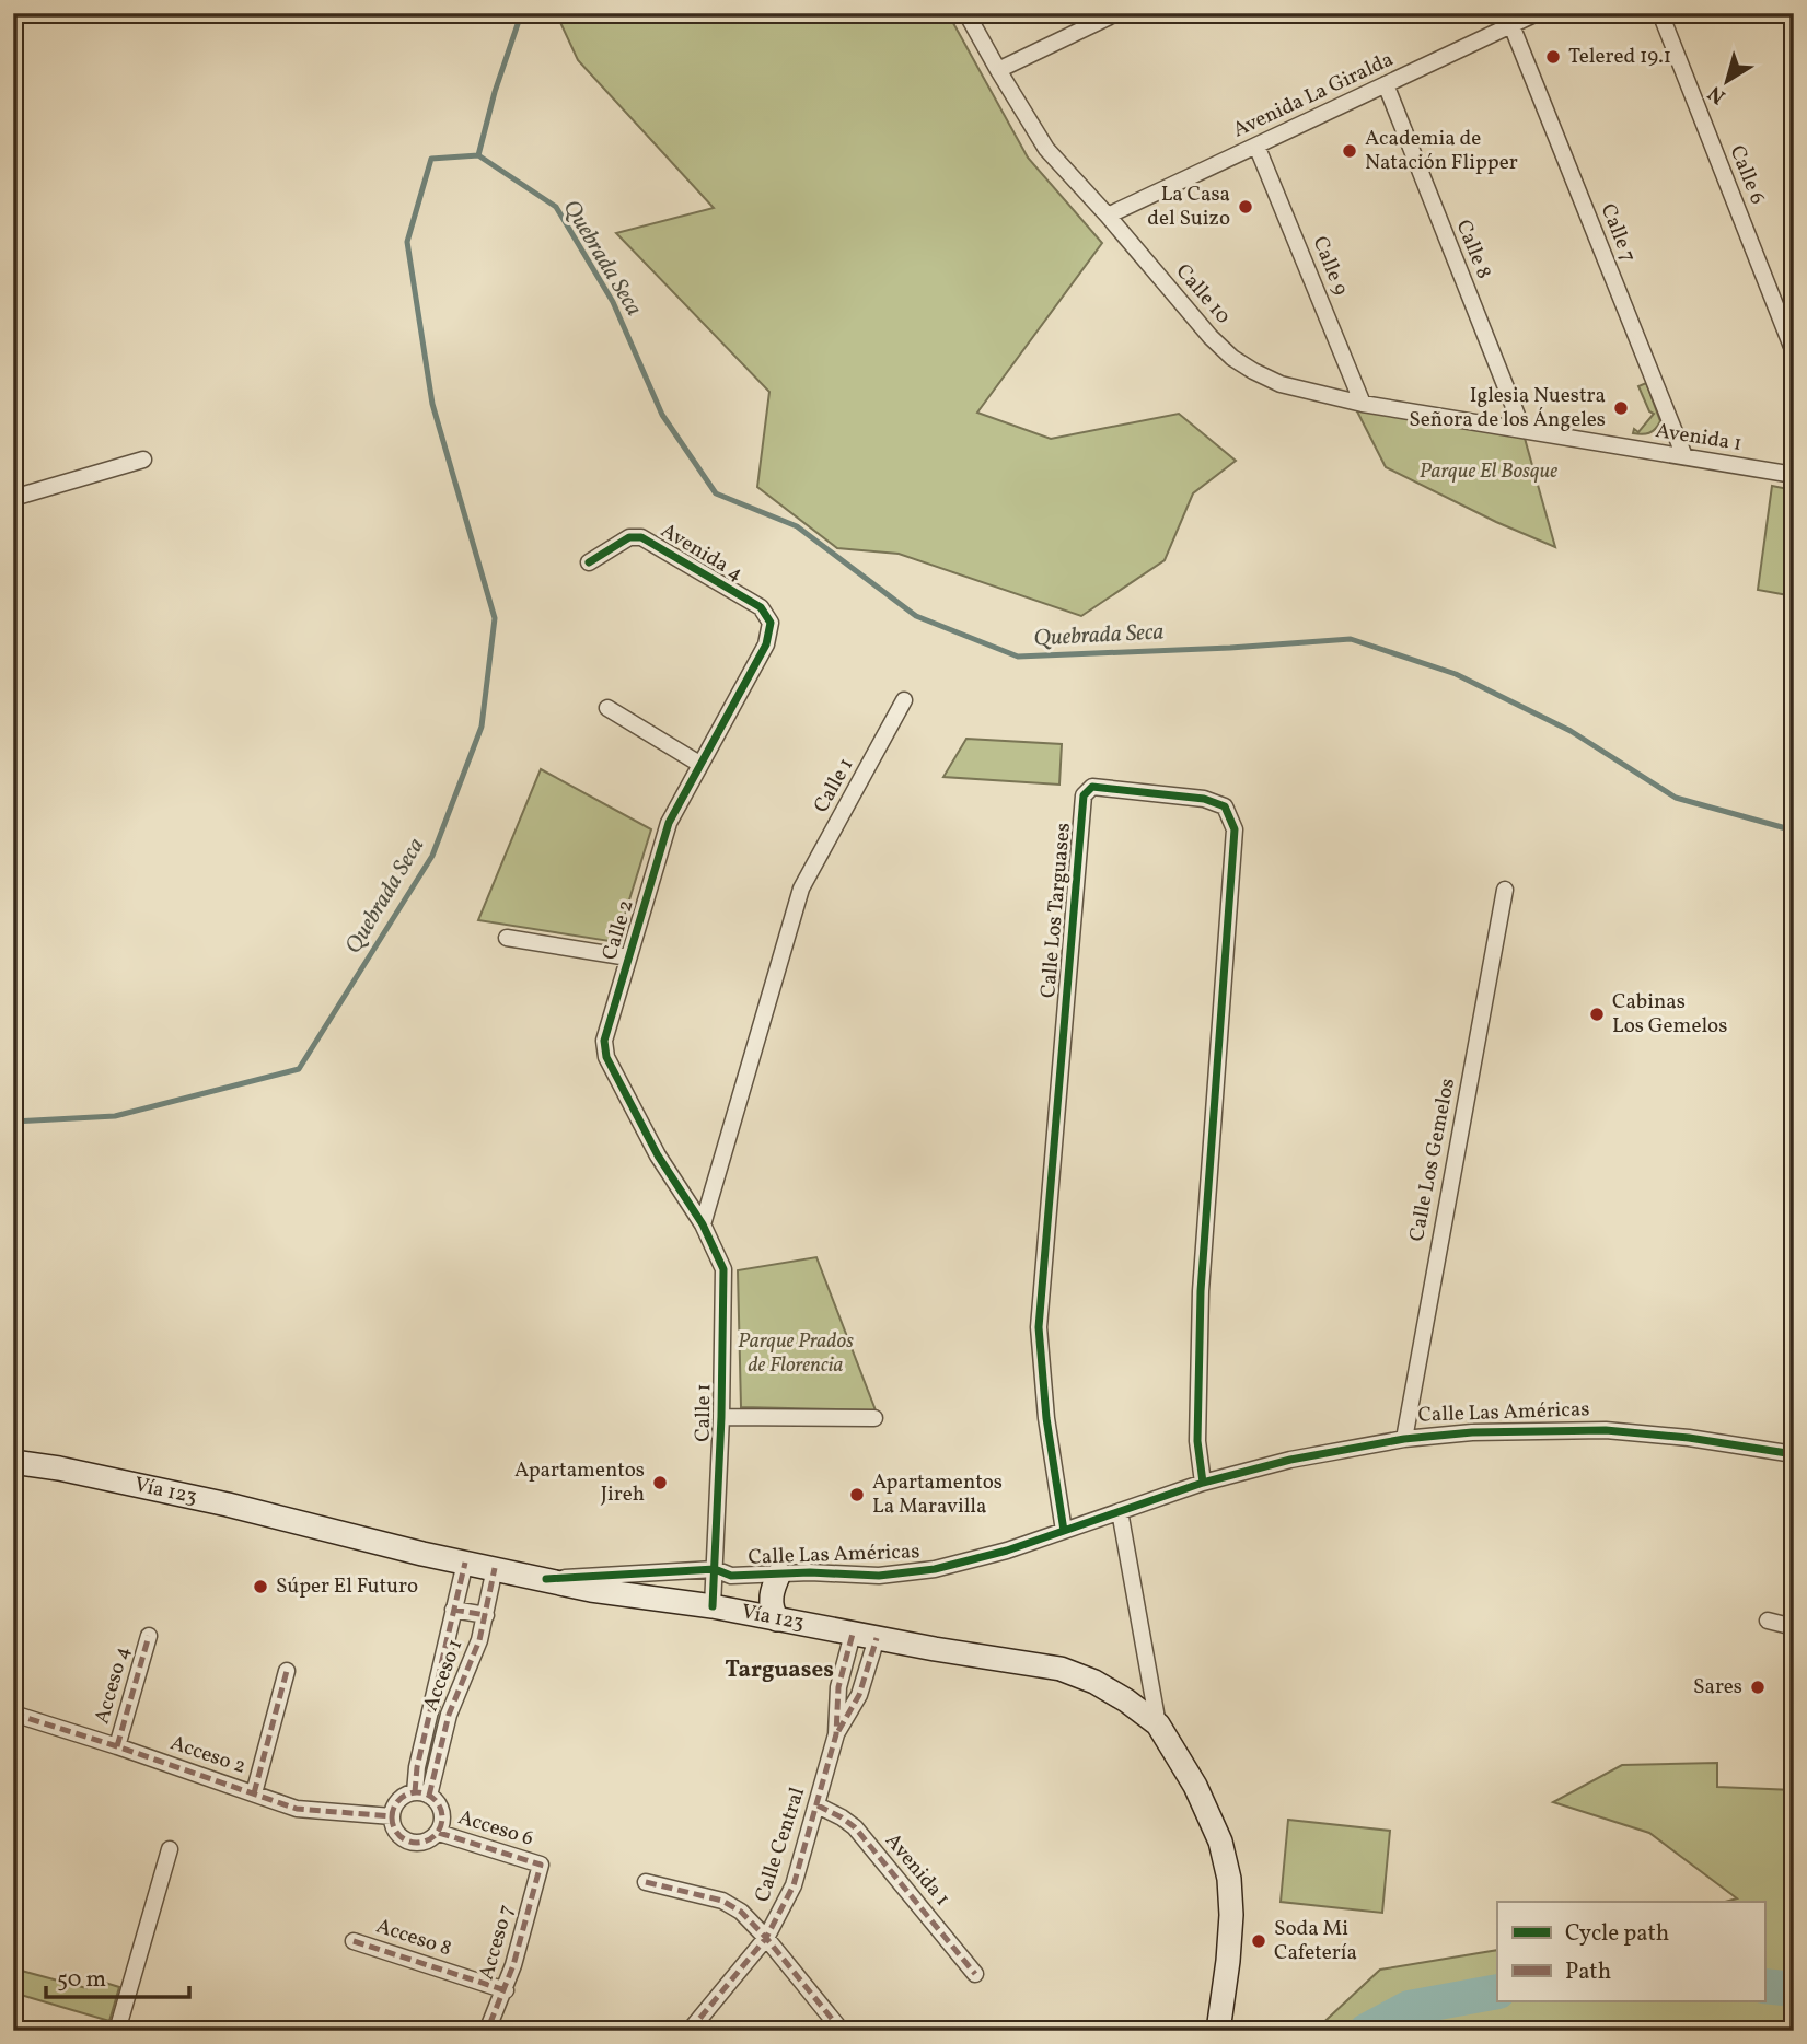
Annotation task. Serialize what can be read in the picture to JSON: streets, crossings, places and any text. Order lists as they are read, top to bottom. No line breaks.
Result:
{"streets":{"main road":["Vía 123"],"street":["Avenida La Giralda","Calle 6","Calle 7","Calle 8","Calle 9","Calle 10","Avenida 1","Avenida 4","Calle 1","Calle Los Targuases","Calle 2","Calle Los Gemelos","Calle Las Américas","Acceso 1","Acceso 4","Acceso 2","Acceso 6","Calle Central","Acceso 8","Acceso 7"]},"crossings":[["Avenida La Giralda","Calle 7"],["Avenida La Giralda","Calle 8"],["Avenida La Giralda","Calle 9"],["Avenida La Giralda","Calle 10"],["Calle 7","Avenida 1"],["Calle 8","Avenida 1"],["Calle 9","Avenida 1"],["Calle 10","Avenida 1"],["Avenida 1","Calle Central"],["Avenida 4","Calle 2"],["Calle 1","Calle 2"],["Calle 1","Calle Las Américas"],["Calle 1","Vía 123"],["Calle Los Targuases","Calle Las Américas"],["Calle Los Gemelos","Calle Las Américas"],["Calle Las Américas","Vía 123"],["Vía 123","Acceso 1"],["Vía 123","Calle Central"],["Acceso 1","Acceso 2"],["Acceso 1","Acceso 6"],["Acceso 4","Acceso 2"],["Acceso 2","Acceso 6"],["Acceso 6","Acceso 7"],["Acceso 8","Acceso 7"]],"districts":["Targuases"],"water":["Quebrada Seca"],"parks":["Parque El Bosque","Parque Prados de Florencia"],"places":["Telered 19.1","Academia de Natación Flipper","La Casa del Suizo","Iglesia Nuestra Señora de los Ángeles","Cabinas Los Gemelos","Apartamentos Jireh","Apartamentos La Maravilla","Súper El Futuro","Sares","Soda Mi Cafetería"],"legend":["Cycle path","Path"],"scale_bar":"50 m","north":"bottom left"}
